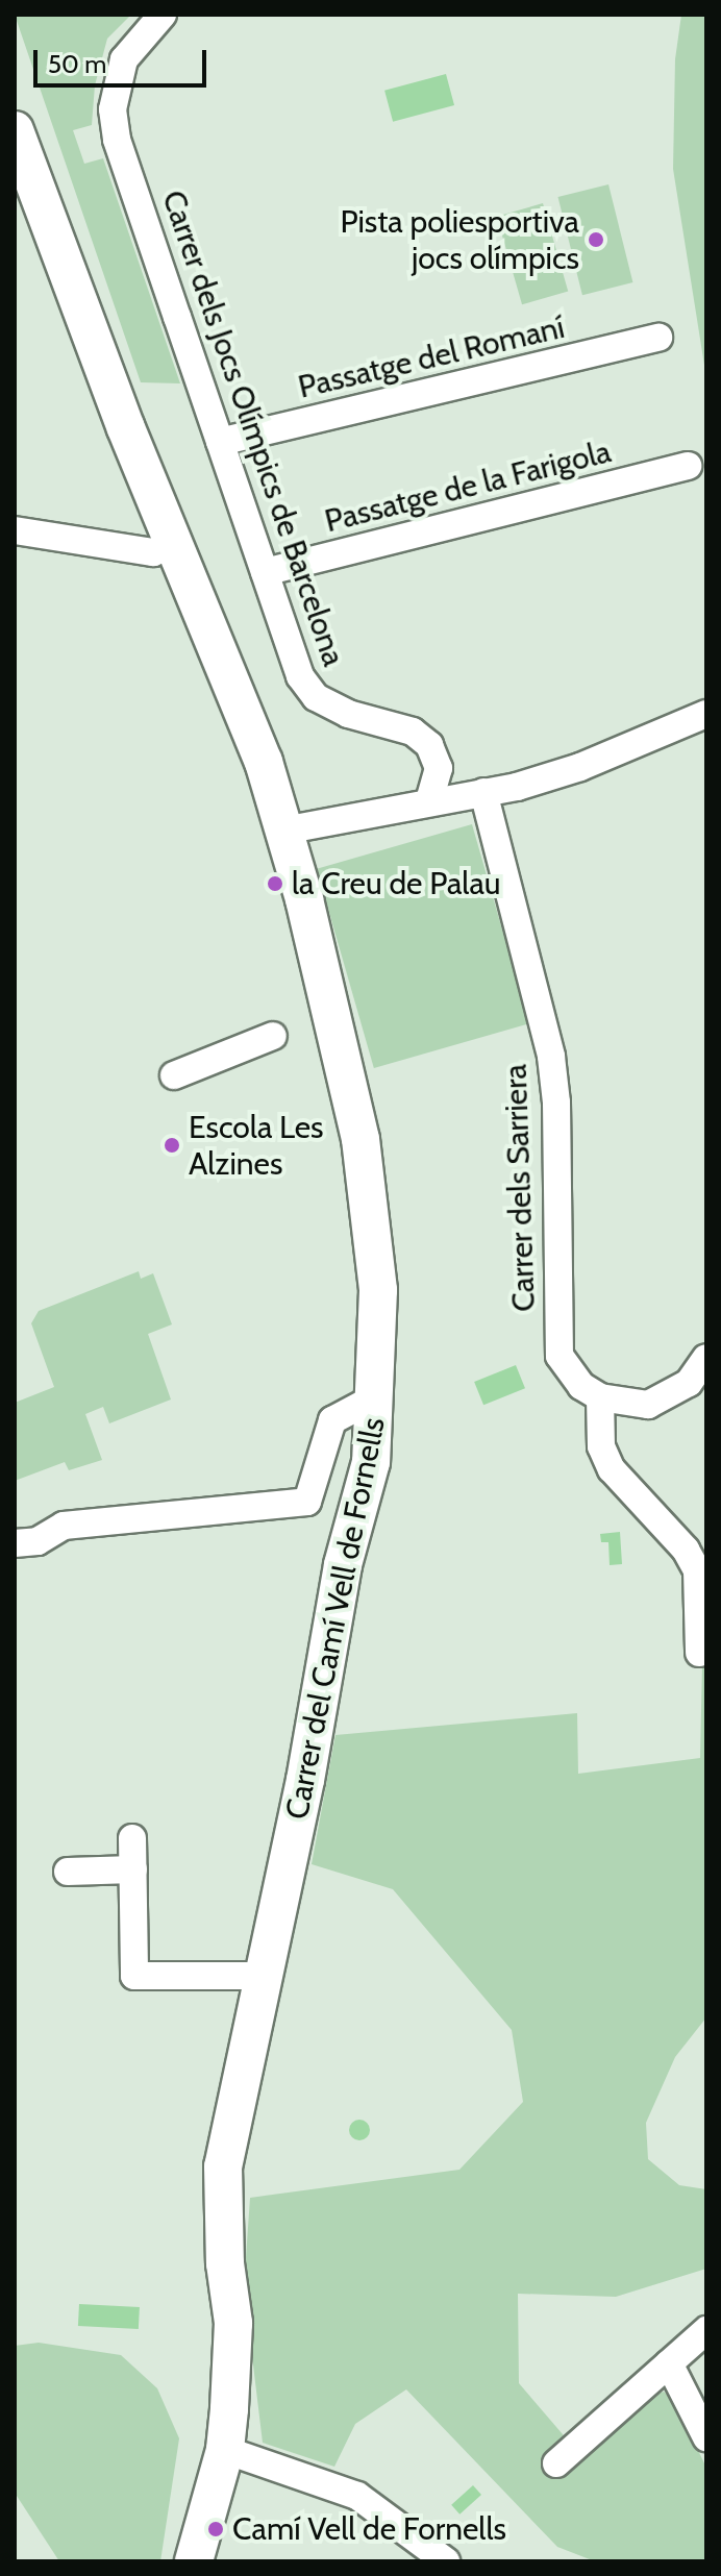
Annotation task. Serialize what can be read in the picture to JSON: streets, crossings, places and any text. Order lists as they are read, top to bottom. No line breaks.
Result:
{"streets":{"street":["Passatge del Romaní","Carrer dels Jocs Olímpics de Barcelona","Passatge de la Farigola","Carrer dels Sarriera","Carrer del Camí Vell de Fornells"]},"crossings":[["Passatge del Romaní","Carrer dels Jocs Olímpics de Barcelona"],["Carrer dels Jocs Olímpics de Barcelona","Passatge de la Farigola"]],"places":["Pista poliesportiva jocs olímpics","la Creu de Palau","Escola Les Alzines","Camí Vell de Fornells"],"scale_bar":"50 m"}
